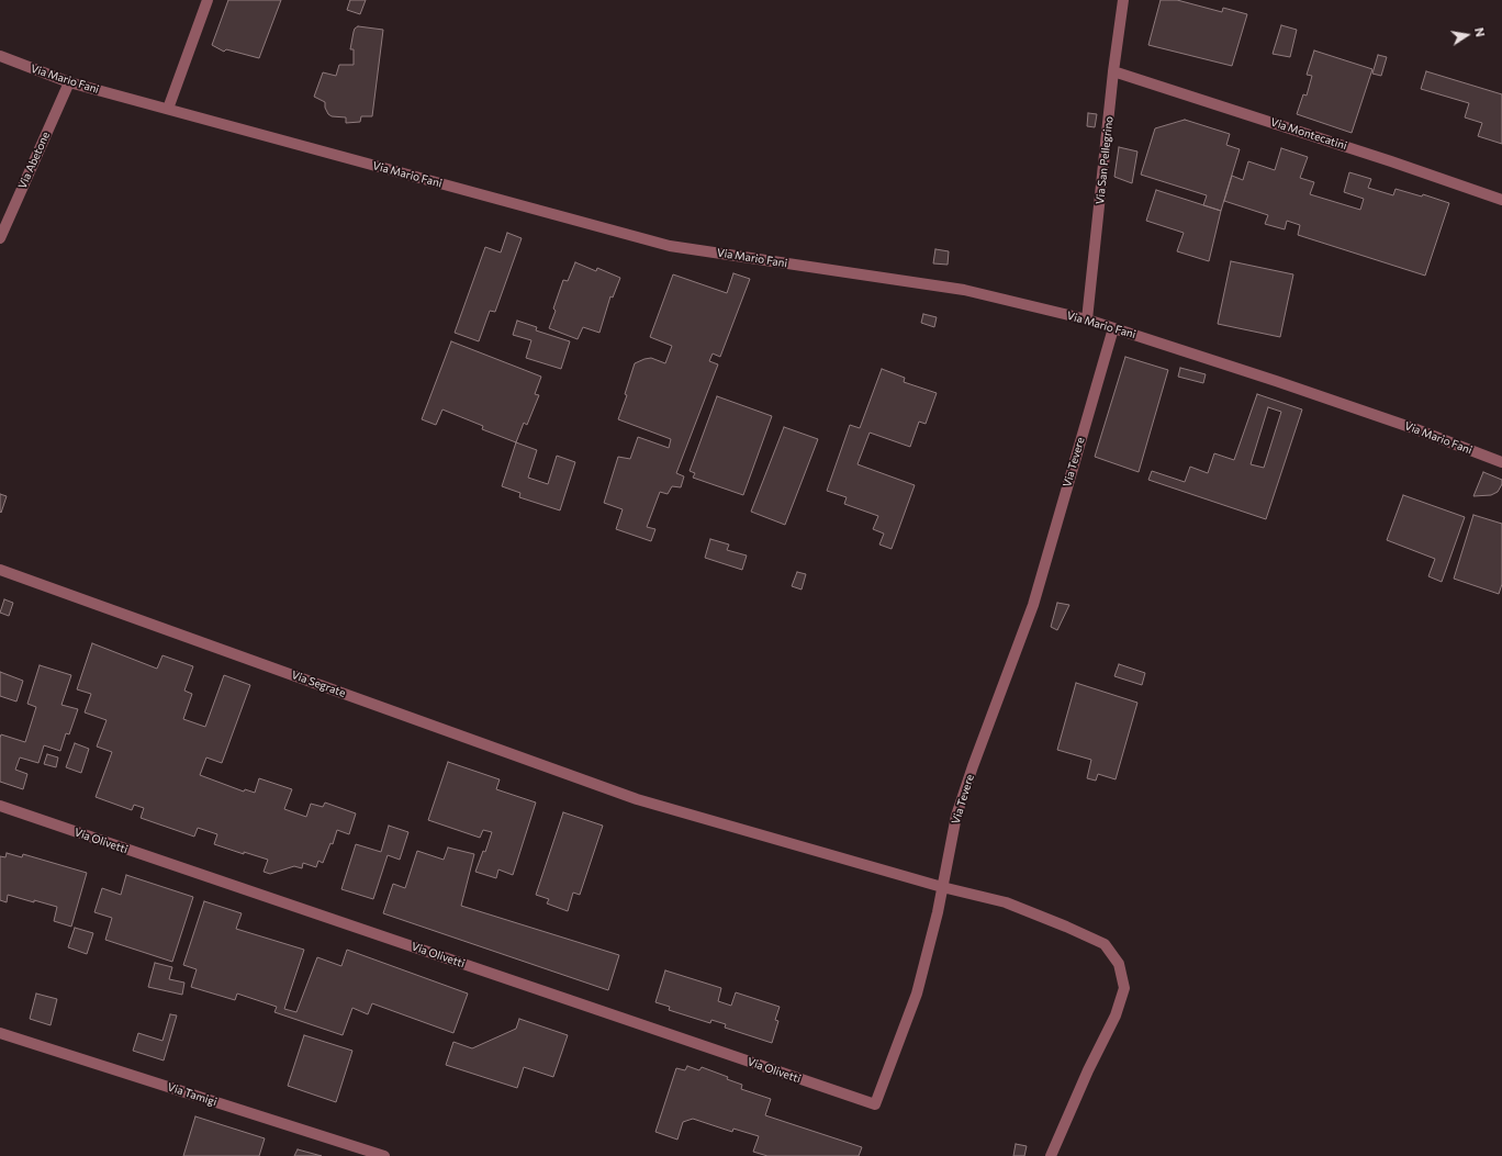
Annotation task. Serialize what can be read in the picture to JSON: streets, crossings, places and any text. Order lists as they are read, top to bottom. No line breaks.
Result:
{"streets":{"street":["Via Mario Fani","Via Montecatini","Via Abetone","Via San Pellegrino","Via Tevere","Via Segrate","Via Olivetti","Via Tamigi"]},"crossings":[["Via Mario Fani","Via Abetone"],["Via Mario Fani","Via San Pellegrino"],["Via Mario Fani","Via Tevere"],["Via Montecatini","Via San Pellegrino"],["Via Tevere","Via Segrate"],["Via Tevere","Via Olivetti"]],"north":"right"}
